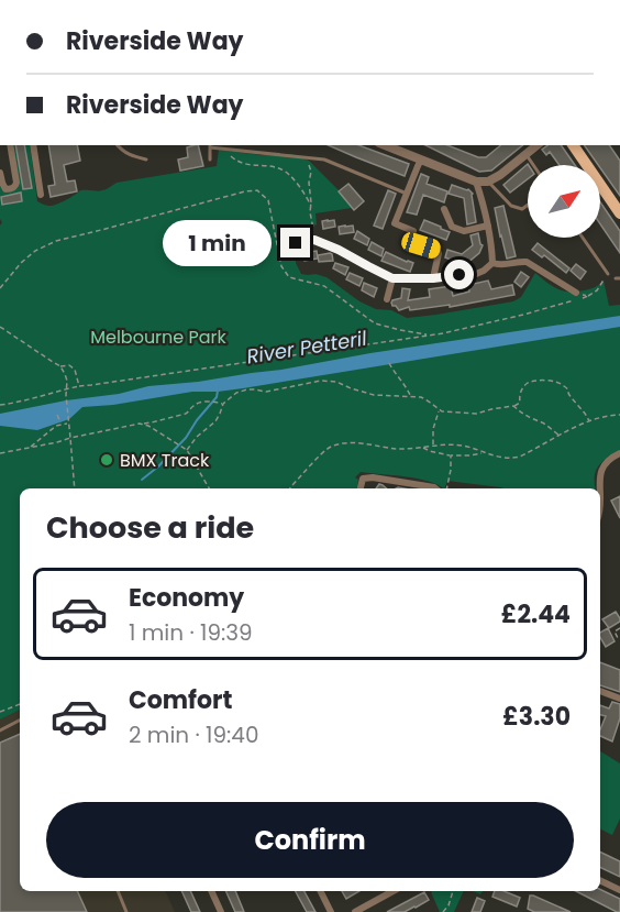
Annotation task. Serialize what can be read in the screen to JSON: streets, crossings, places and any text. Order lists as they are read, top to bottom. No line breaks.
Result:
{"water":["River Petteril"],"parks":["Melbourne Park"],"places":["BMX Track"],"north":"top right","page":{"banner":["Riverside Way","Riverside Way"],"bubble":"1 min","heading":"Choose a ride","list":[{"name":"Economy","note":"1 min · 19:39","value":"£2.44"},{"name":"Comfort","note":"2 min · 19:40","value":"£3.30"}],"buttons":"Confirm"}}
